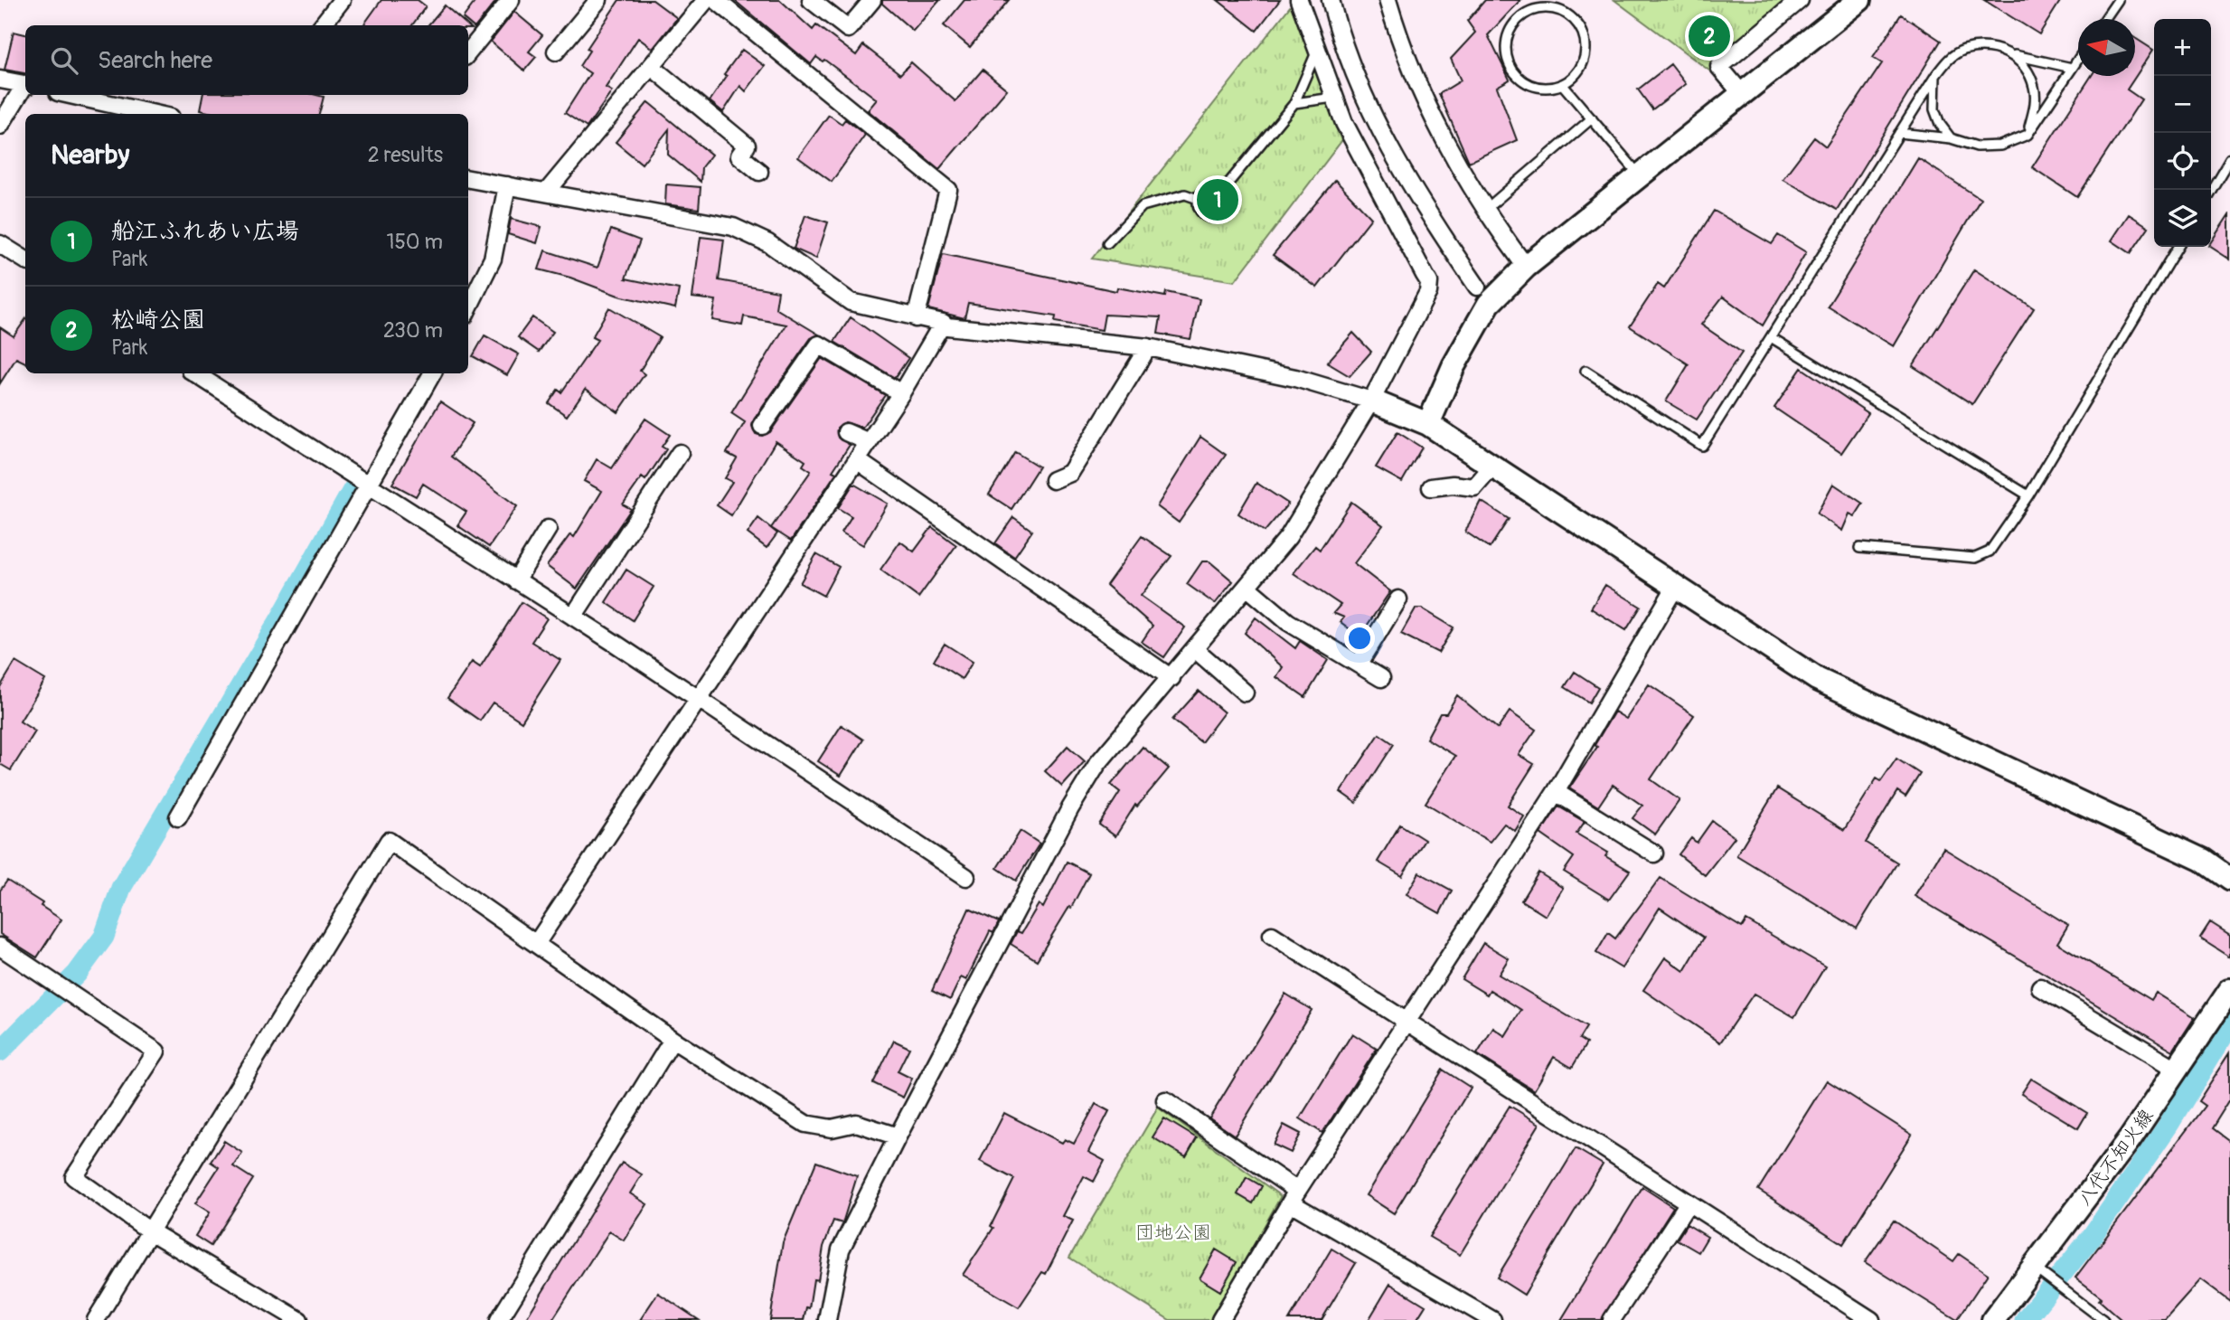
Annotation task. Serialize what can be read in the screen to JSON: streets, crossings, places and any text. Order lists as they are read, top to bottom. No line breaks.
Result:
{"streets":{"street":["八代不知火線"]},"parks":["団地公園"],"north":"left","page":{"pins":["2","1"],"map_buttons":["+","−"],"search":"Search here","heading":["Nearby","2 results"],"list":[{"mark":"1","name":"船江ふれあい広場","note":"Park","value":"150 m"},{"mark":"2","name":"松崎公園","note":"Park","value":"230 m"}]}}
